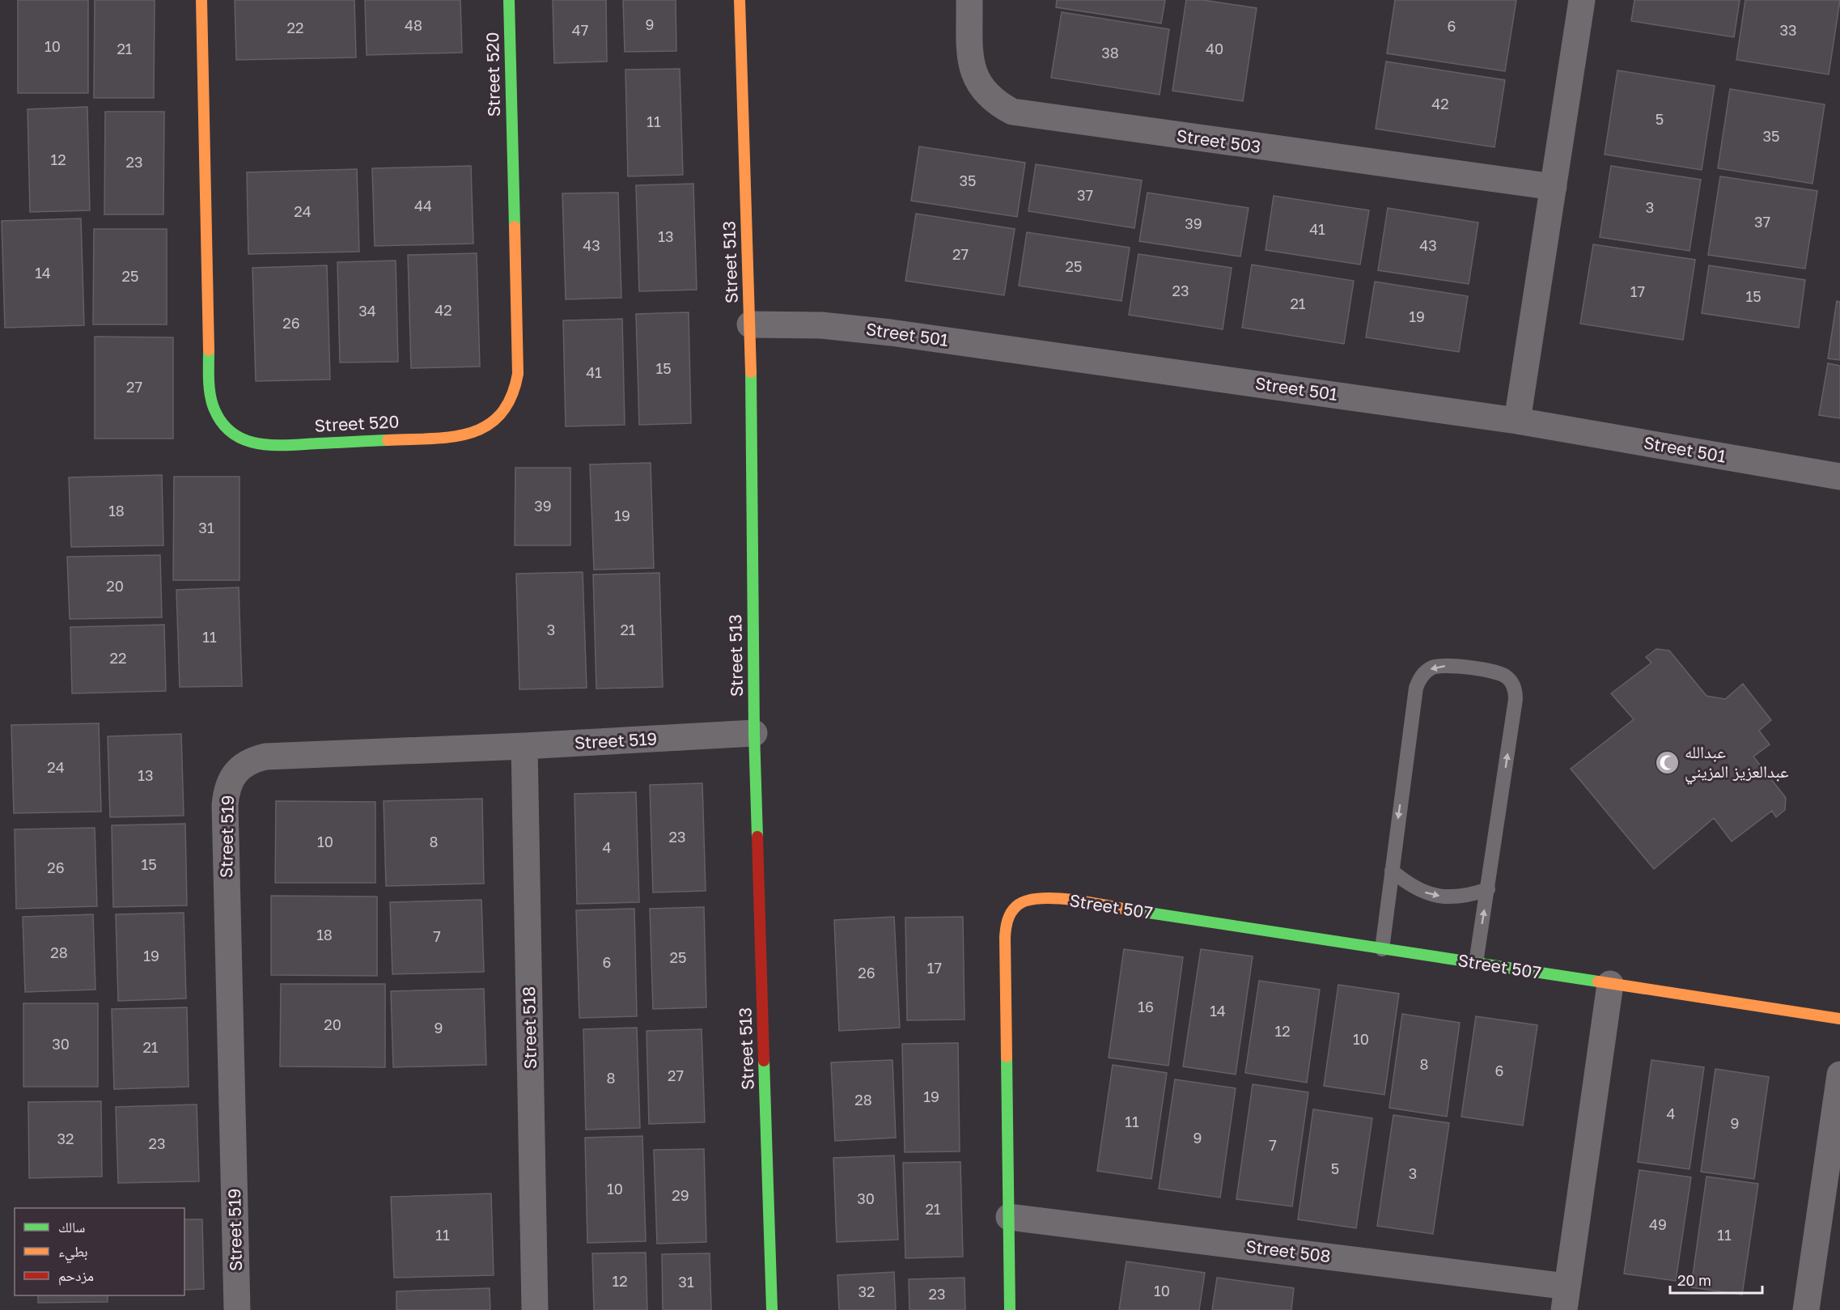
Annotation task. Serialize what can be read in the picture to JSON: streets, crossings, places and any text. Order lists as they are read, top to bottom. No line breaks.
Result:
{"streets":{"street":["Street 520","Street 503","Street 513","Street 501","Street 519","Street 507","Street 518","Street 508"]},"crossings":[["Street 513","Street 501"],["Street 513","Street 519"],["Street 519","Street 518"],["Street 507","Street 508"]],"places":{"mosque":["عبدالله عبدالعزيز المزيني"]},"house_numbers":["9","48","6","22","47","33","10","21","40","38","42","5","11","35","12","23","35","37","44","3","24","37","39","41","13","43","43","27","25","14","25","23","17","15","21","42","34","19","26","15","41","27","39","18","19","31","20","3","21","11","22","24","13","23","10","8","4","15","26","18","7","28","19","25","6","17","26","16","14","20","9","12","10","30","21","8","6","27","8","19","28","4","11","9","9","32","23","7","5","3","10","29","30","21","49","11","11","12","31","10","32","23"],"legend":["سالك","بطيء","مزدحم"],"scale_bar":"20 m"}
